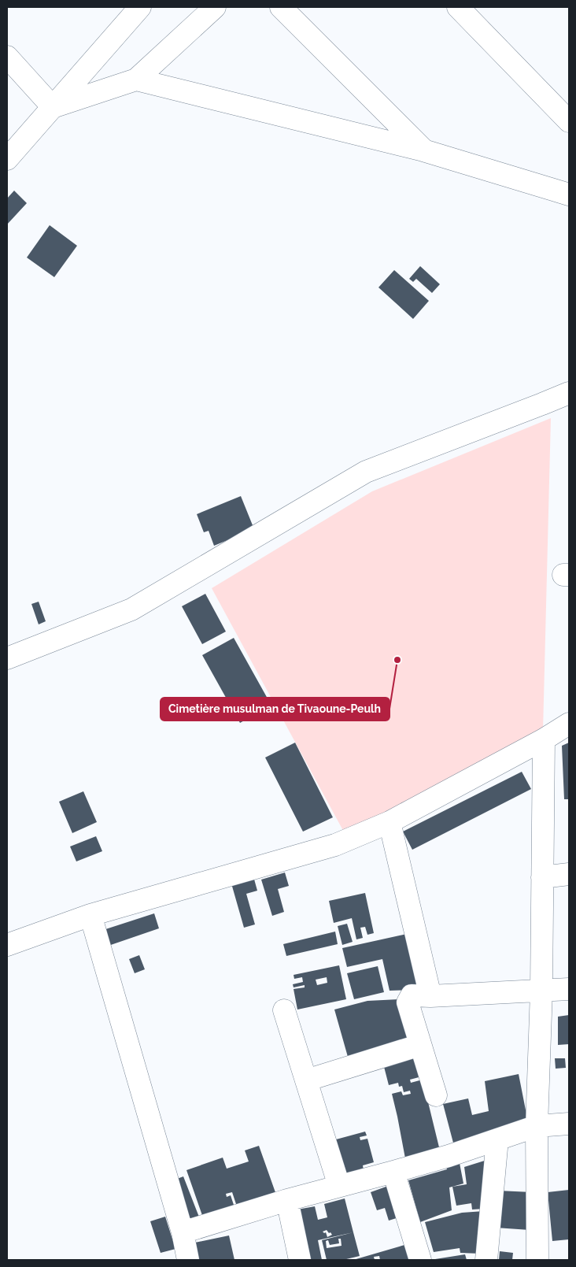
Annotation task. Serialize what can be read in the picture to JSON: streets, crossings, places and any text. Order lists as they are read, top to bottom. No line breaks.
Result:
{"places":["Cimetière musulman de Tivaoune-Peulh"]}
